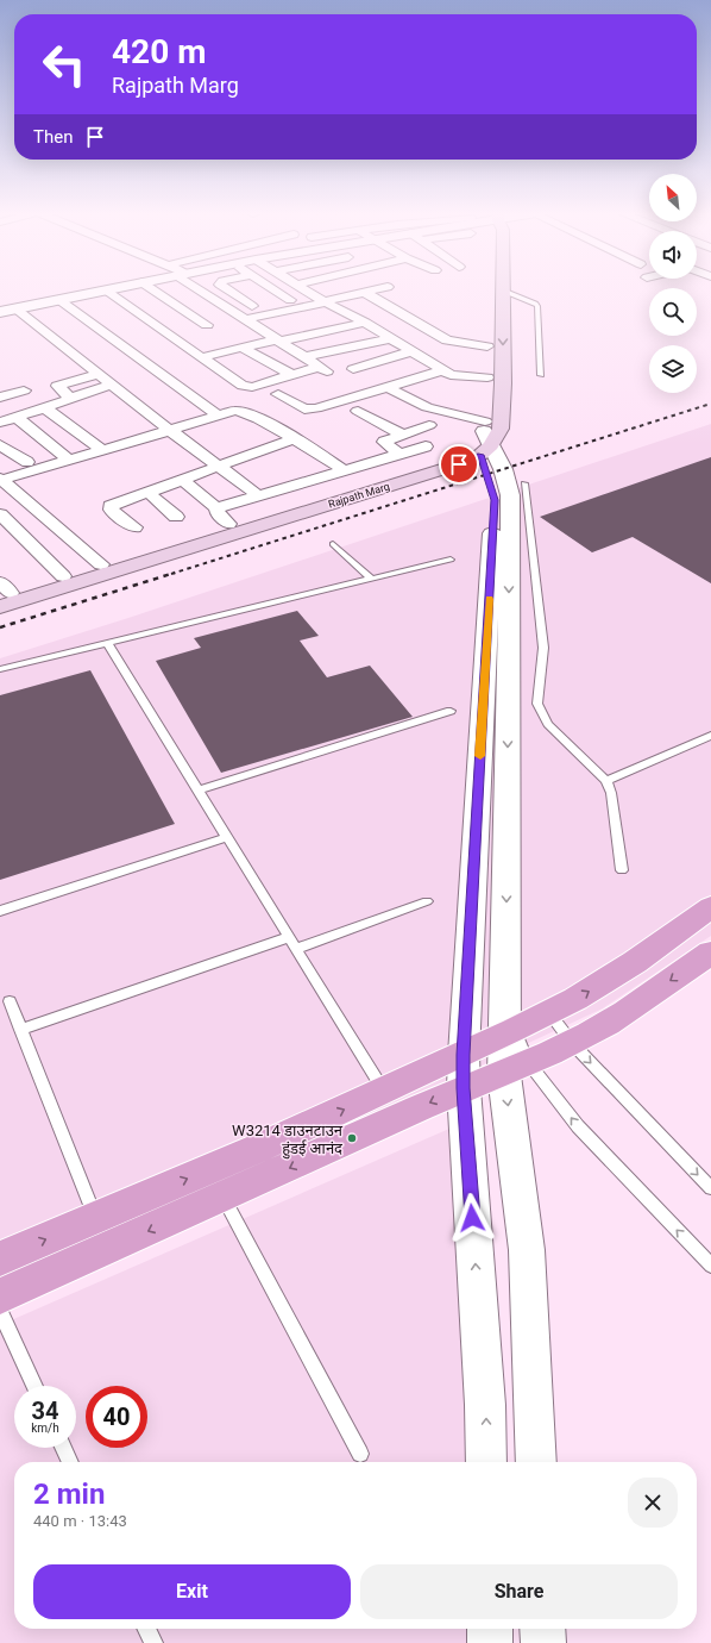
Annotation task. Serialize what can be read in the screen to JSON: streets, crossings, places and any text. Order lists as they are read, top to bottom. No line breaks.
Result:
{"streets":{"main road":["Rajpath Marg"]},"places":["W3214 डाउनटाउन हुंडई आनंद"],"north":"top left","page":{"turn":["420 m","Rajpath Marg"],"then":"Then","speed":"34 km/h","limit":"40","heading":["2 min","440 m · 13:43"],"buttons":["Exit","Share"]}}
